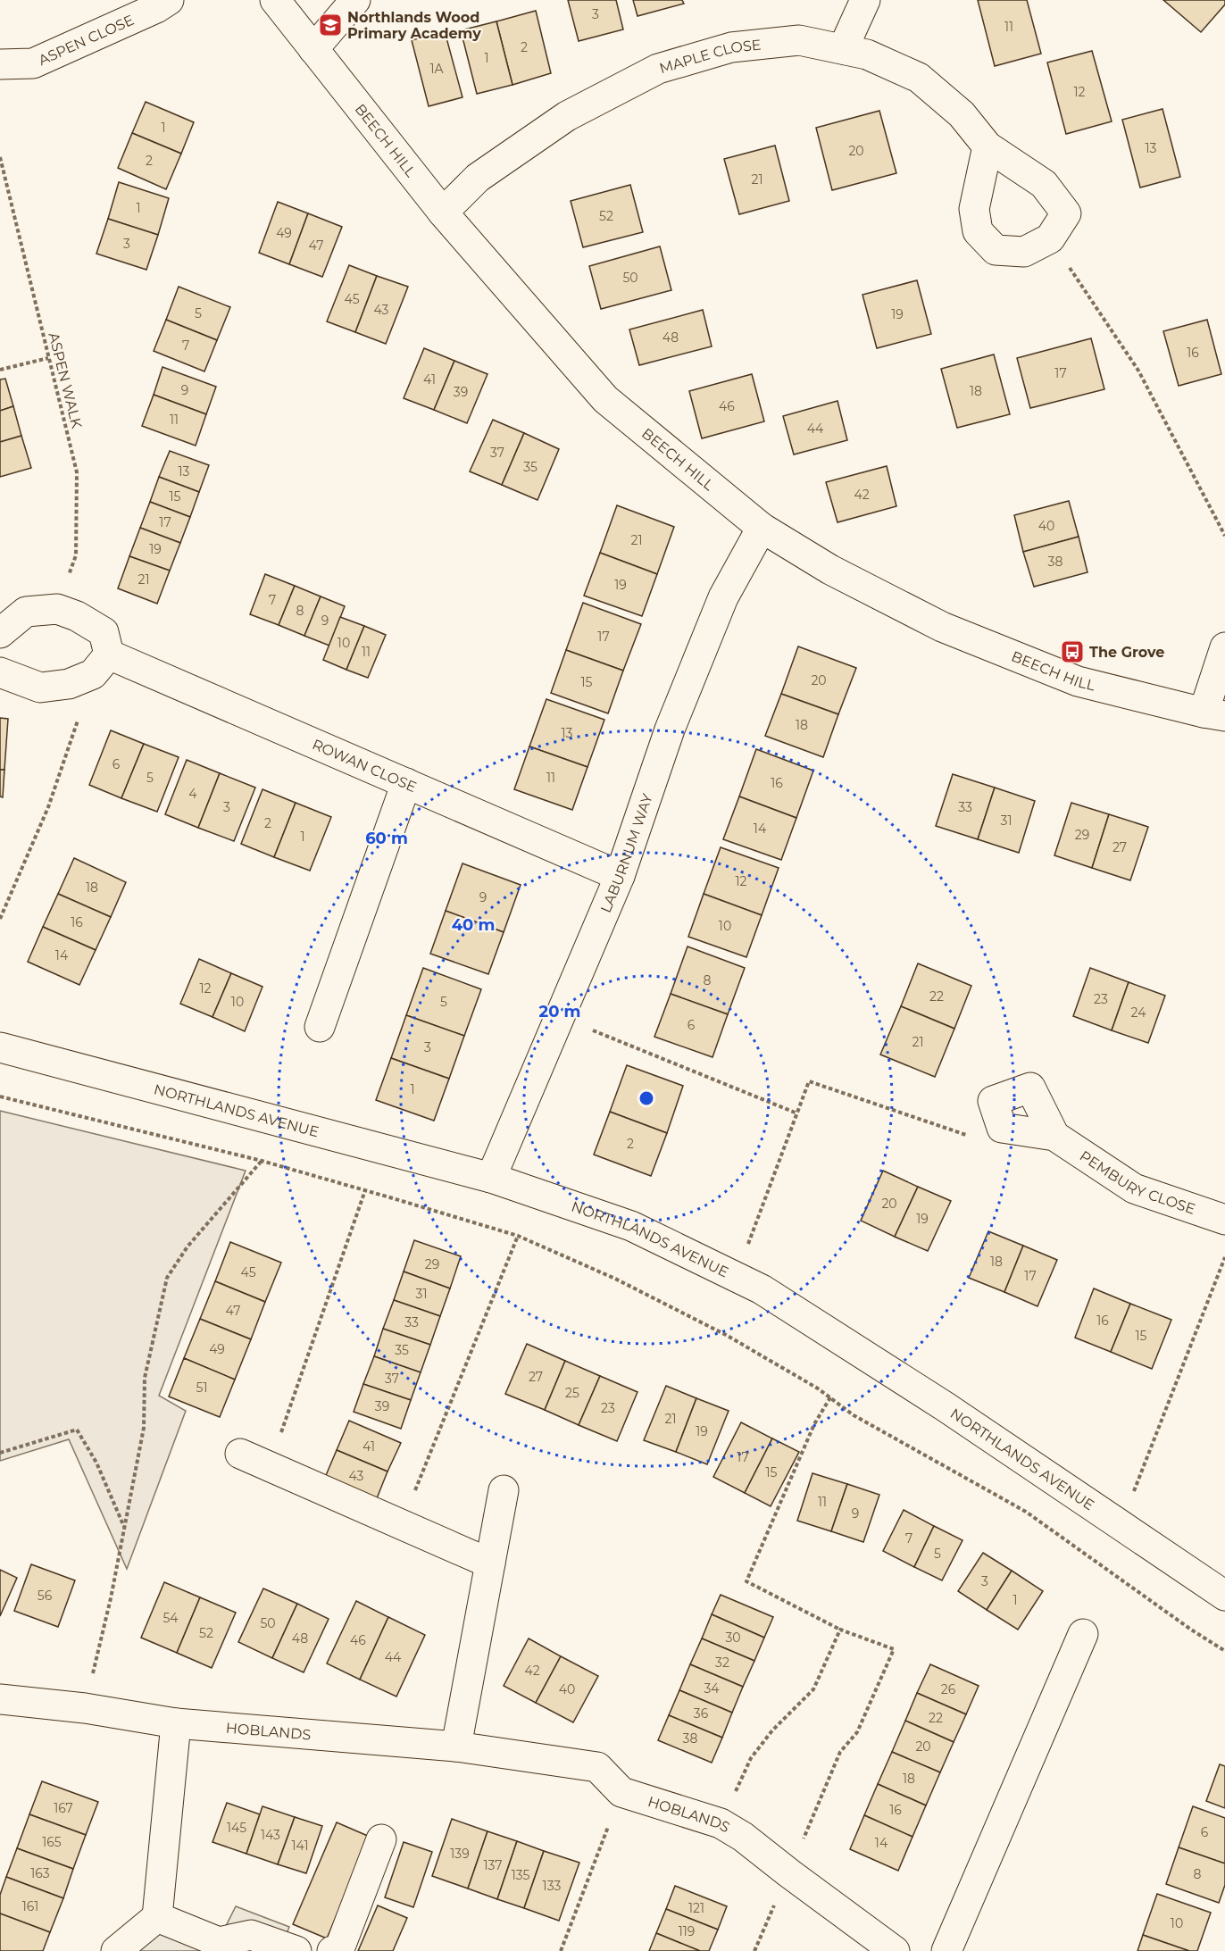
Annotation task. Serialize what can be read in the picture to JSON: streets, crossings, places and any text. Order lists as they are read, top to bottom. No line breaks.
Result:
{"streets":{"street":["ASPEN CLOSE","MAPLE CLOSE","BEECH HILL","ROWAN CLOSE","LABURNUM WAY","NORTHLANDS AVENUE","PEMBURY CLOSE","HOBLANDS"],"path":["ASPEN WALK"]},"crossings":[["MAPLE CLOSE","BEECH HILL"],["BEECH HILL","LABURNUM WAY"],["ROWAN CLOSE","LABURNUM WAY"],["LABURNUM WAY","NORTHLANDS AVENUE"]],"places":{"school or university":["Northlands Wood Primary Academy"],"bus stop":["The Grove"]},"house_numbers":["3","11","2","1","1A","12","1","13","20","2","21","1","52","49","3","47","50","45","43","5","19","48","7","16","17","41","9","18","39","46","11","44","37","35","13","42","15","17","40","21","19","38","21","19","7","8","9","17","10","11","20","15","18","13","6","5","11","16","4","3","33","31","2","14","29","1","27","12","18","9","16","10","14","8","12","22","23","10","5","24","6","21","3","1","2","20","19","18","29","45","17","31","47","16","33","15","49","35","27","37","51","25","39","23","21","19","41","17","15","43","11","9","7","5","3","56","1","54","50","52","30","48","46","44","32","42","34","40","26","36","22","38","20","18","167","16","145","6","143","165","14","141","139","137","163","8","135","133","161","121","10","119"],"rings":["60 m","40 m","20 m"]}
